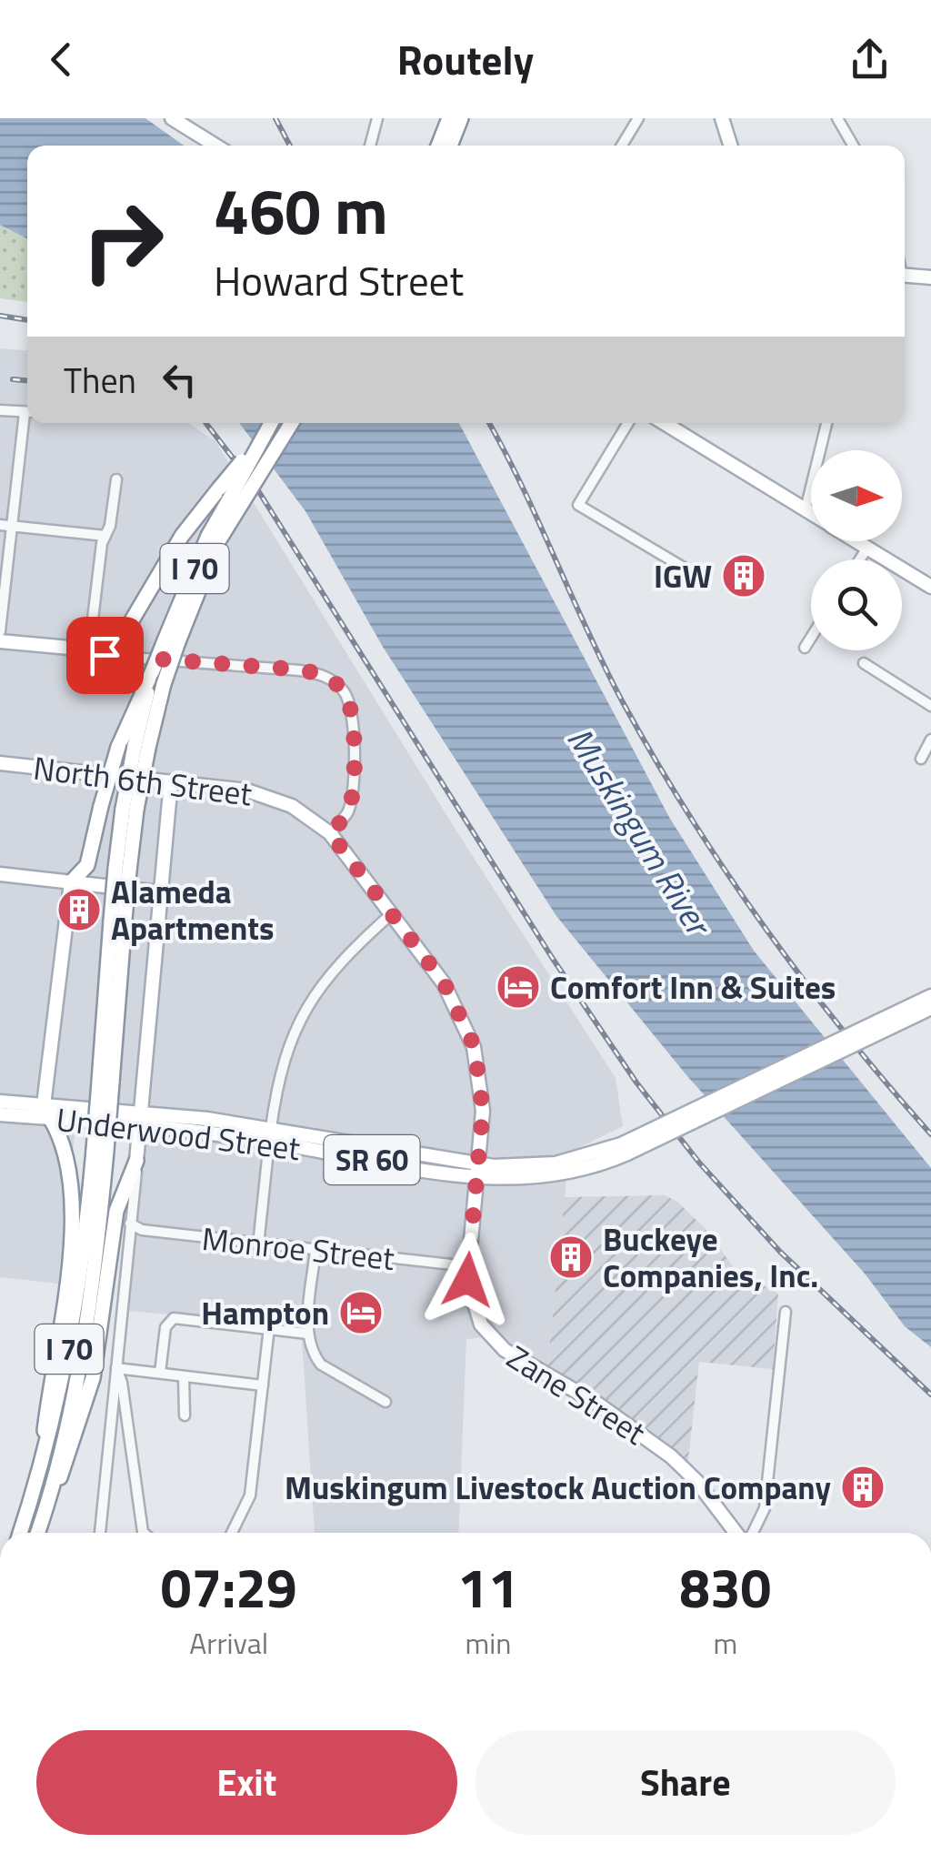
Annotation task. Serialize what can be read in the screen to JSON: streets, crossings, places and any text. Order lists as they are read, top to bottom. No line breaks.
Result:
{"streets":{"highway":["I 70"],"main road":["North 6th Street","Underwood Street","SR 60","Zane Street"],"street":["Monroe Street"]},"crossings":[["North 6th Street","Zane Street"],["Underwood Street","SR 60"],["Underwood Street","Zane Street"],["Monroe Street","Zane Street"]],"water":["Muskingum River"],"places":{"building":["IGW","Alameda Apartments","Buckeye Companies, Inc.","Muskingum Livestock Auction Company"],"hotel":["Comfort Inn & Suites","Hampton"]},"north":"right","page":{"header":"Routely","turn":["460 m","Howard Street"],"then":"Then","eta":["07:29","Arrival","11","min","830","m"],"buttons":["Exit","Share"]}}
